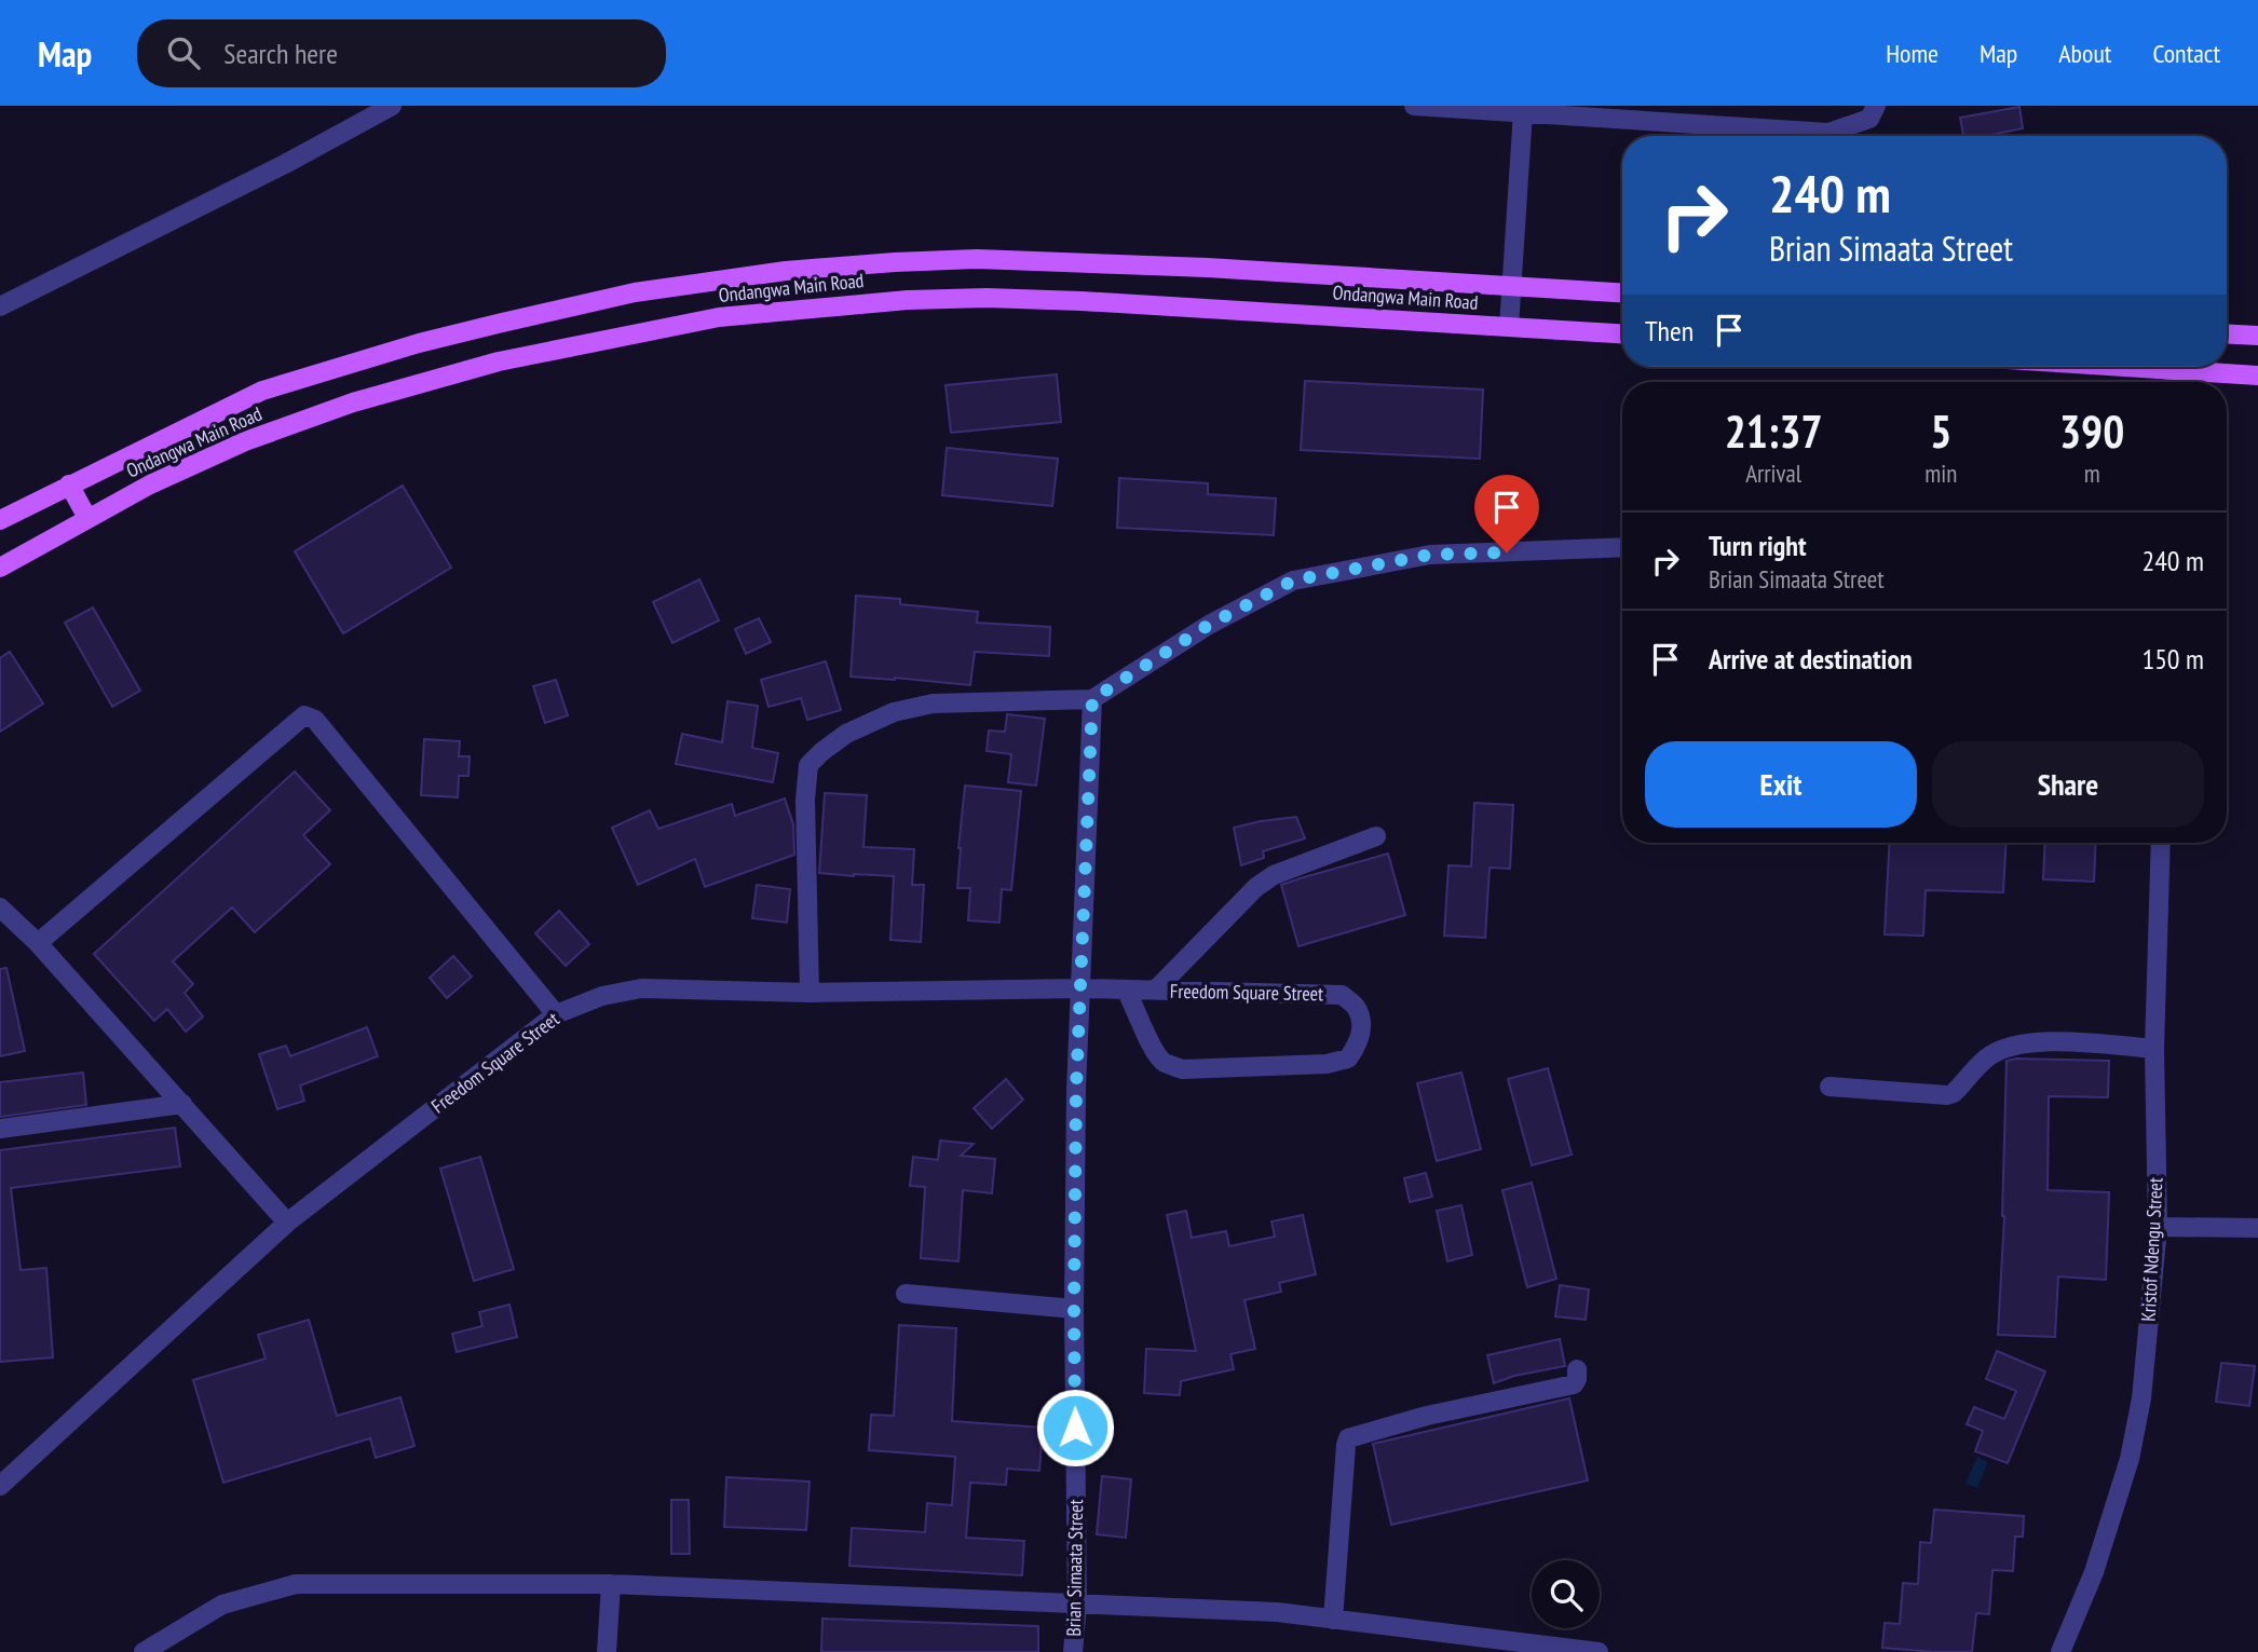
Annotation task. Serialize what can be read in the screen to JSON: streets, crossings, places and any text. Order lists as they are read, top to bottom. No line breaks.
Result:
{"streets":{"main road":["Ondangwa Main Road"],"street":["Freedom Square Street","Kristof Ndengu Street","Brian Simaata Street"]},"crossings":[["Freedom Square Street","Brian Simaata Street"]],"page":{"header":"Map","search":"Search here","nav":["Home","Map","About","Contact"],"turn":["240 m","Brian Simaata Street"],"then":"Then","eta":["21:37","Arrival","5","min","390","m"],"list":[{"name":"Turn right","note":"Brian Simaata Street","value":"240 m"},{"name":"Arrive at destination","value":"150 m"}],"buttons":["Exit","Share"]}}
